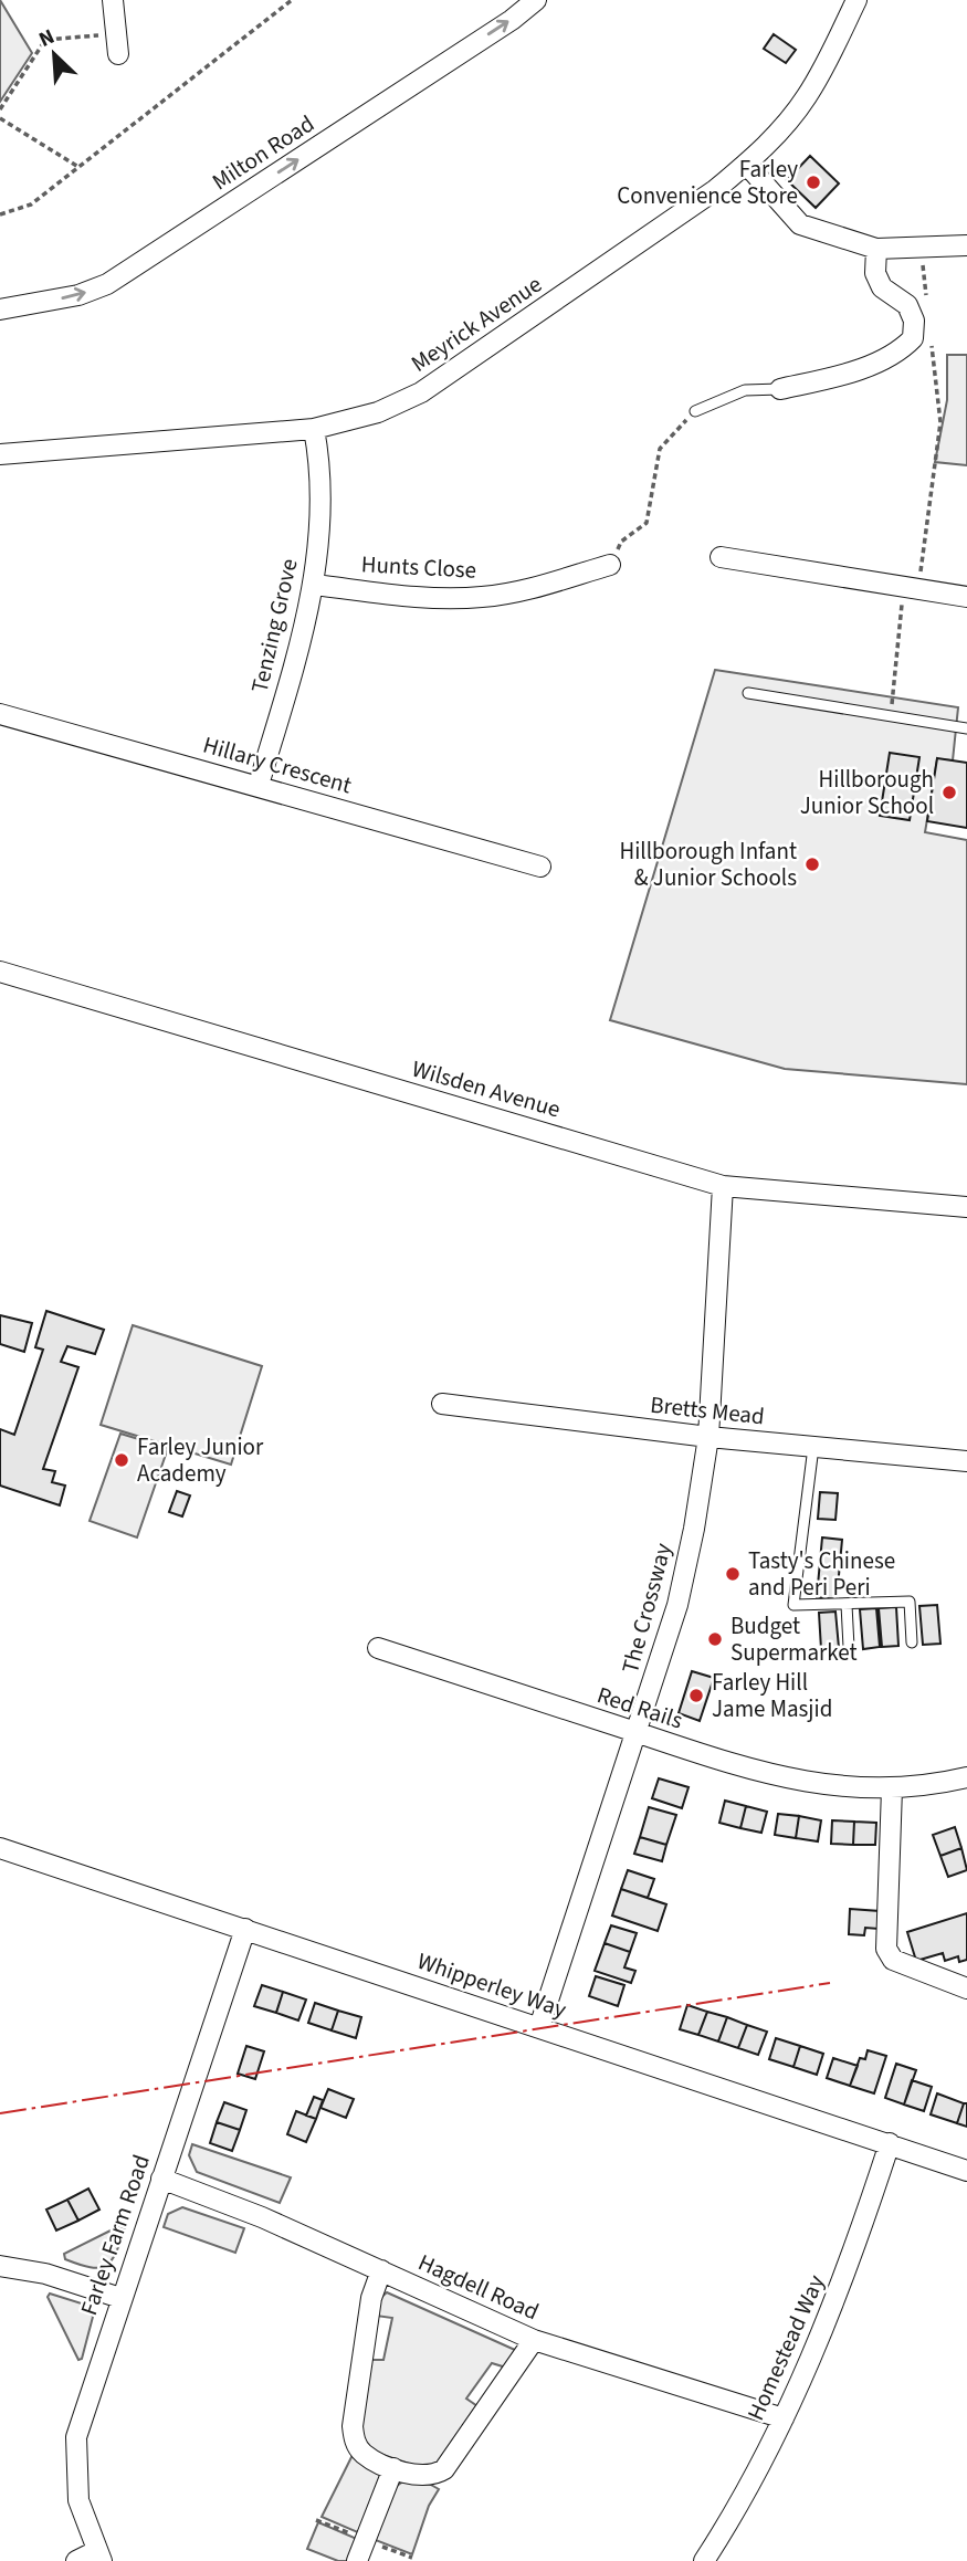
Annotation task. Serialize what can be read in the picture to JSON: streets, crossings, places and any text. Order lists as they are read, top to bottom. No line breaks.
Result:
{"streets":{"street":["Milton Road","Meyrick Avenue","Hunts Close","Tenzing Grove","Hillary Crescent","Wilsden Avenue","Bretts Mead","The Crossway","Red Rails","Whipperley Way","Farley Farm Road","Hagdell Road","Homestead Way"]},"crossings":[["Meyrick Avenue","Tenzing Grove"],["Hunts Close","Tenzing Grove"],["Tenzing Grove","Hillary Crescent"],["Wilsden Avenue","The Crossway"],["Bretts Mead","The Crossway"],["The Crossway","Red Rails"],["The Crossway","Whipperley Way"],["Whipperley Way","Farley Farm Road"],["Whipperley Way","Homestead Way"],["Farley Farm Road","Hagdell Road"],["Hagdell Road","Homestead Way"]],"one_way":["Milton Road"],"places":["Farley Convenience Store","Hillborough Junior School","Hillborough Infant & Junior Schools","Farley Junior Academy","Tasty's Chinese and Peri Peri","Budget Supermarket","Farley Hill Jame Masjid"],"north":"top left"}
